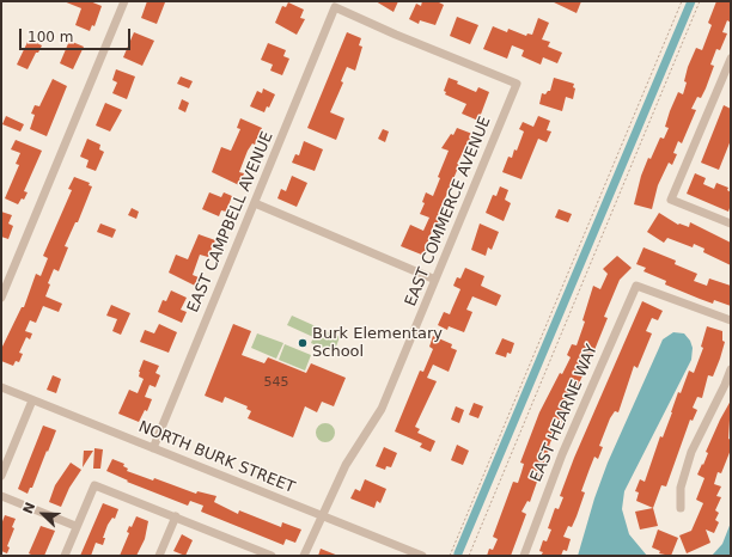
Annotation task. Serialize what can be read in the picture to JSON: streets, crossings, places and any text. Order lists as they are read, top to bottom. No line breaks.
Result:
{"streets":{"street":["EAST COMMERCE AVENUE","EAST CAMPBELL AVENUE","EAST HEARNE WAY","NORTH BURK STREET"]},"crossings":[["EAST COMMERCE AVENUE","EAST CAMPBELL AVENUE"],["EAST COMMERCE AVENUE","NORTH BURK STREET"],["EAST CAMPBELL AVENUE","NORTH BURK STREET"]],"places":["Burk Elementary School"],"house_numbers":["545"],"scale_bar":"100 m","north":"top left"}
